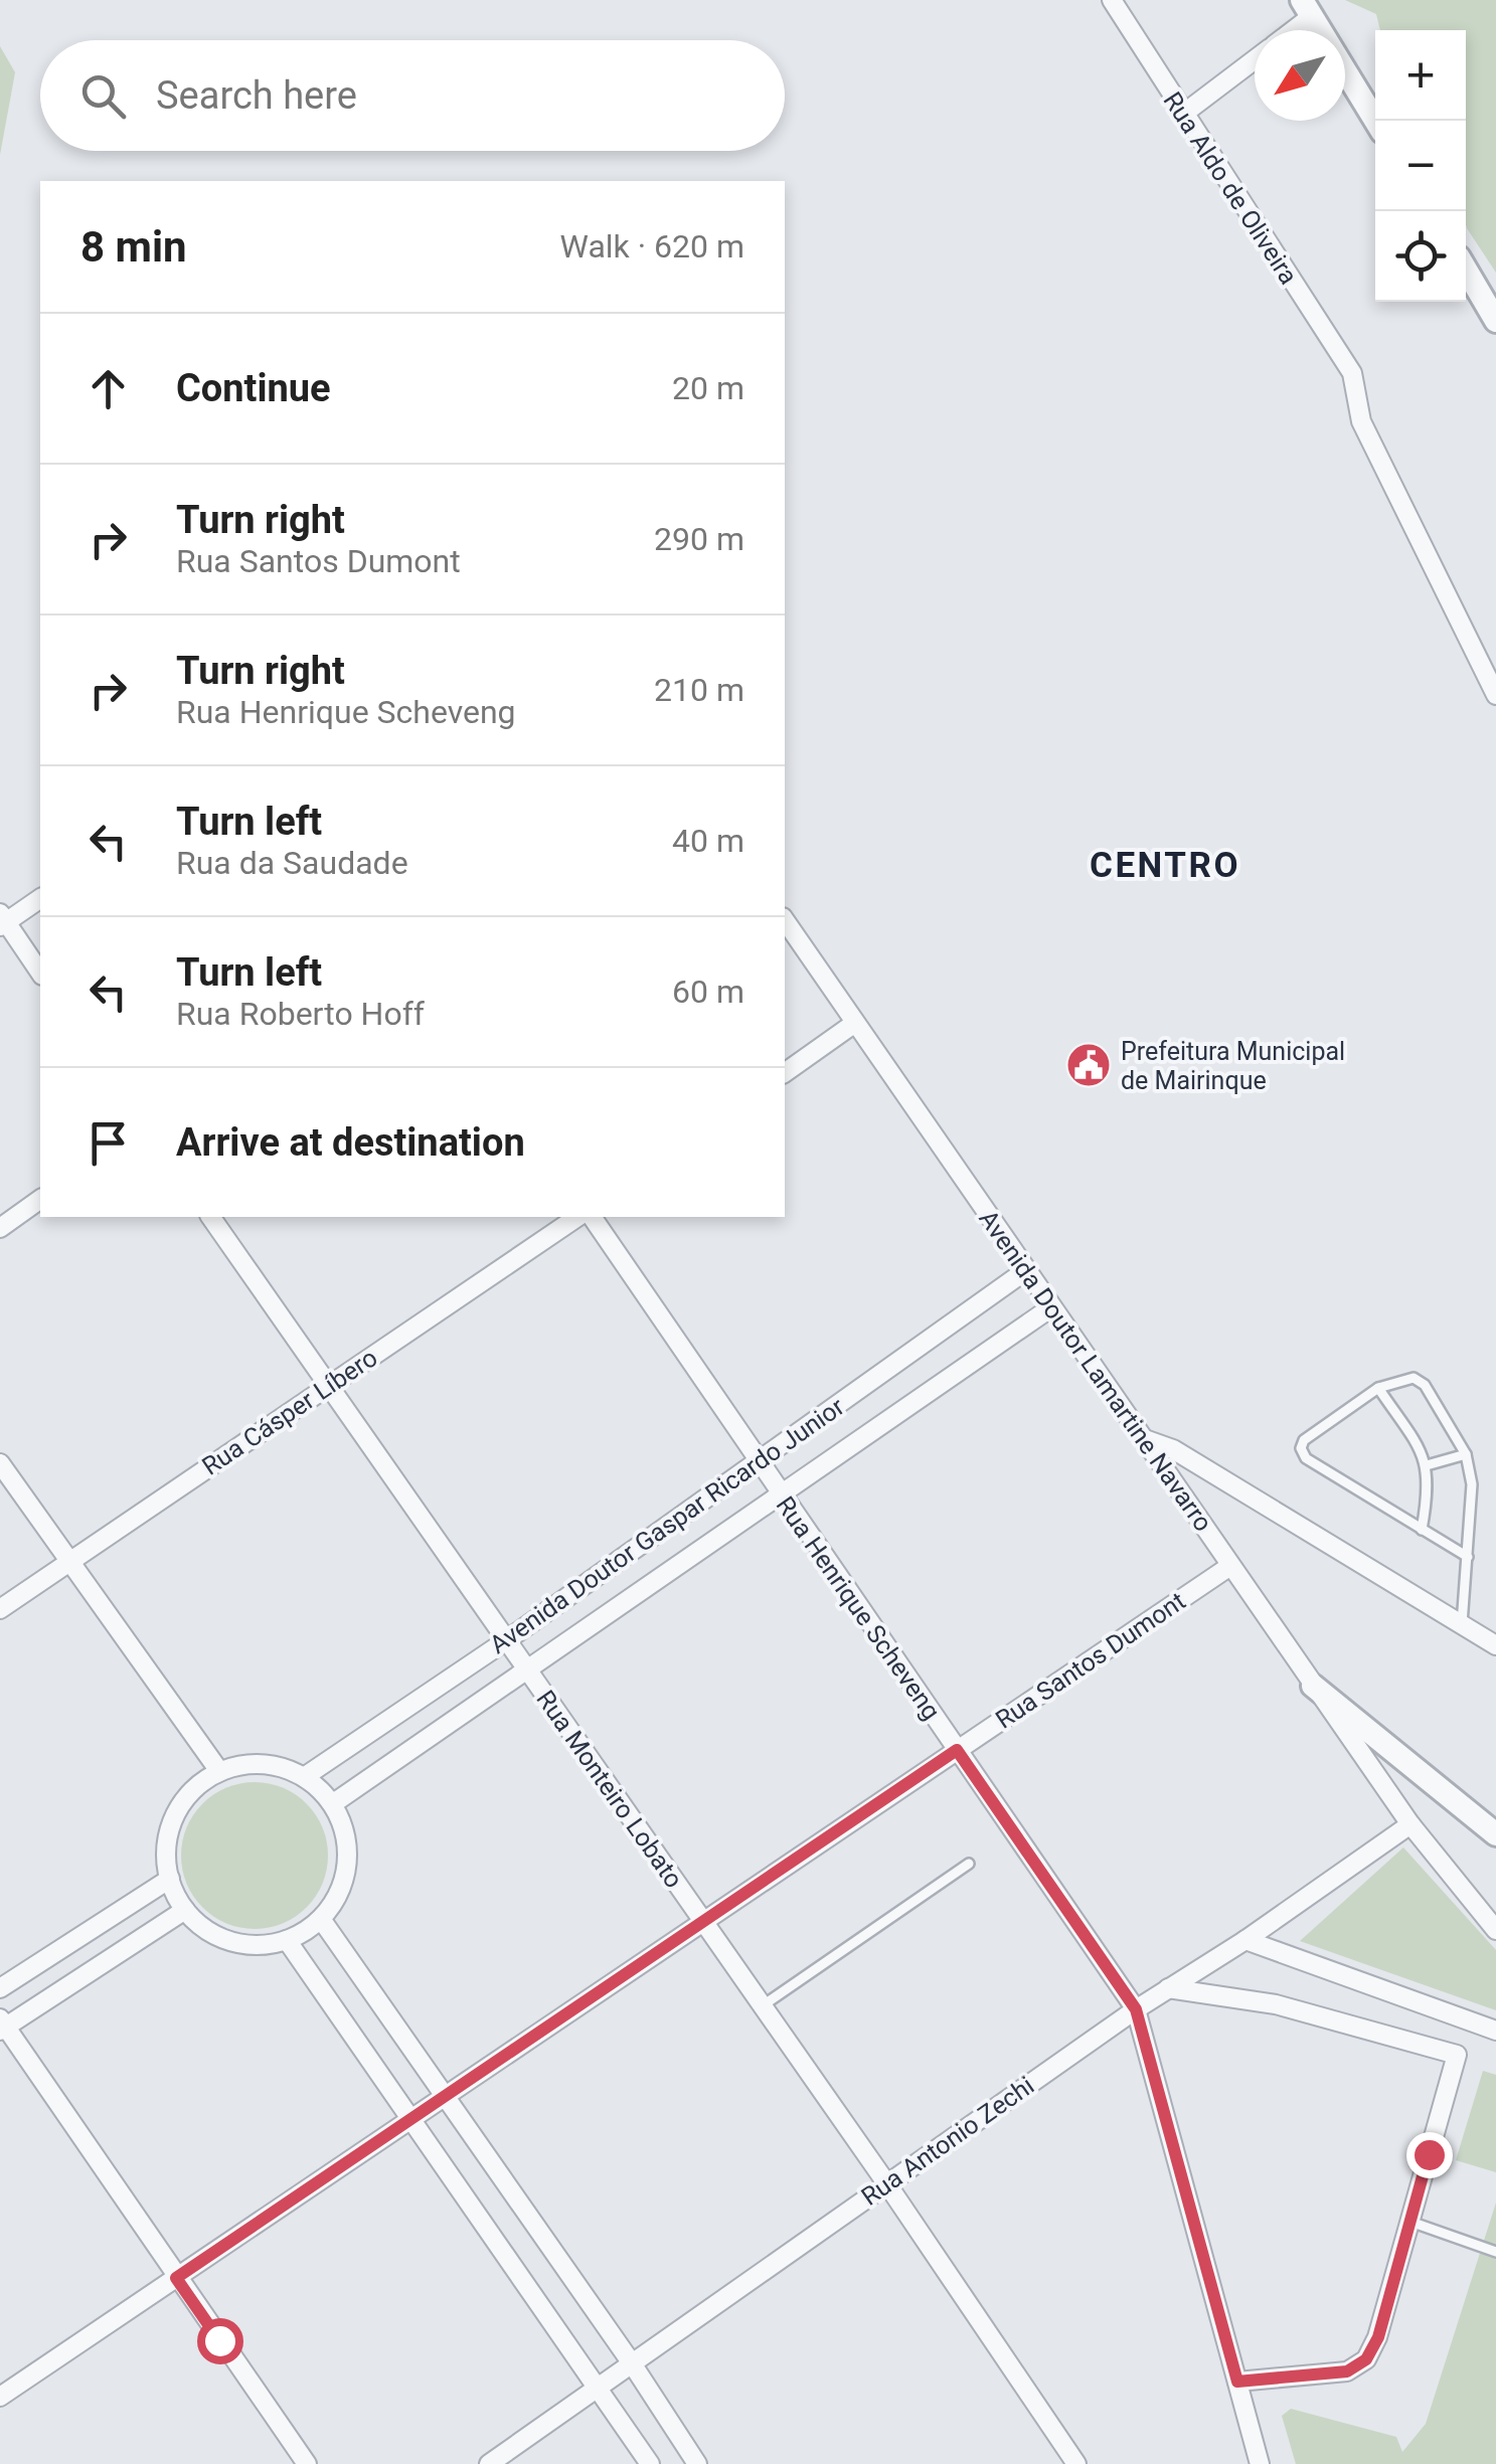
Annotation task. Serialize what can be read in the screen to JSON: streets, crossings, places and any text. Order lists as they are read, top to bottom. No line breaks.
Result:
{"streets":{"street":["Rua Aldo de Oliveira","Avenida Doutor Lamartine Navarro","Rua Cásper Líbero","Avenida Doutor Gaspar Ricardo Junior","Rua Henrique Scheveng","Rua Santos Dumont","Rua Monteiro Lobato","Rua Antonio Zechi"]},"crossings":[["Avenida Doutor Lamartine Navarro","Avenida Doutor Gaspar Ricardo Junior"],["Avenida Doutor Lamartine Navarro","Rua Santos Dumont"],["Avenida Doutor Lamartine Navarro","Rua Antonio Zechi"],["Rua Cásper Líbero","Rua Monteiro Lobato"],["Avenida Doutor Gaspar Ricardo Junior","Rua Henrique Scheveng"],["Avenida Doutor Gaspar Ricardo Junior","Rua Monteiro Lobato"],["Rua Henrique Scheveng","Rua Santos Dumont"],["Rua Henrique Scheveng","Rua Antonio Zechi"],["Rua Santos Dumont","Rua Monteiro Lobato"],["Rua Monteiro Lobato","Rua Antonio Zechi"]],"districts":["CENTRO"],"places":{"public building":["Prefeitura Municipal de Mairinque"]},"north":"bottom left","page":{"map_buttons":["+","−"],"search":"Search here","heading":["8 min","Walk · 620 m"],"list":[["Continue","20 m"],["Turn right","Rua Santos Dumont","290 m"],["Turn right","Rua Henrique Scheveng","210 m"],["Turn left","Rua da Saudade","40 m"],["Turn left","Rua Roberto Hoff","60 m"],"Arrive at destination"]}}
